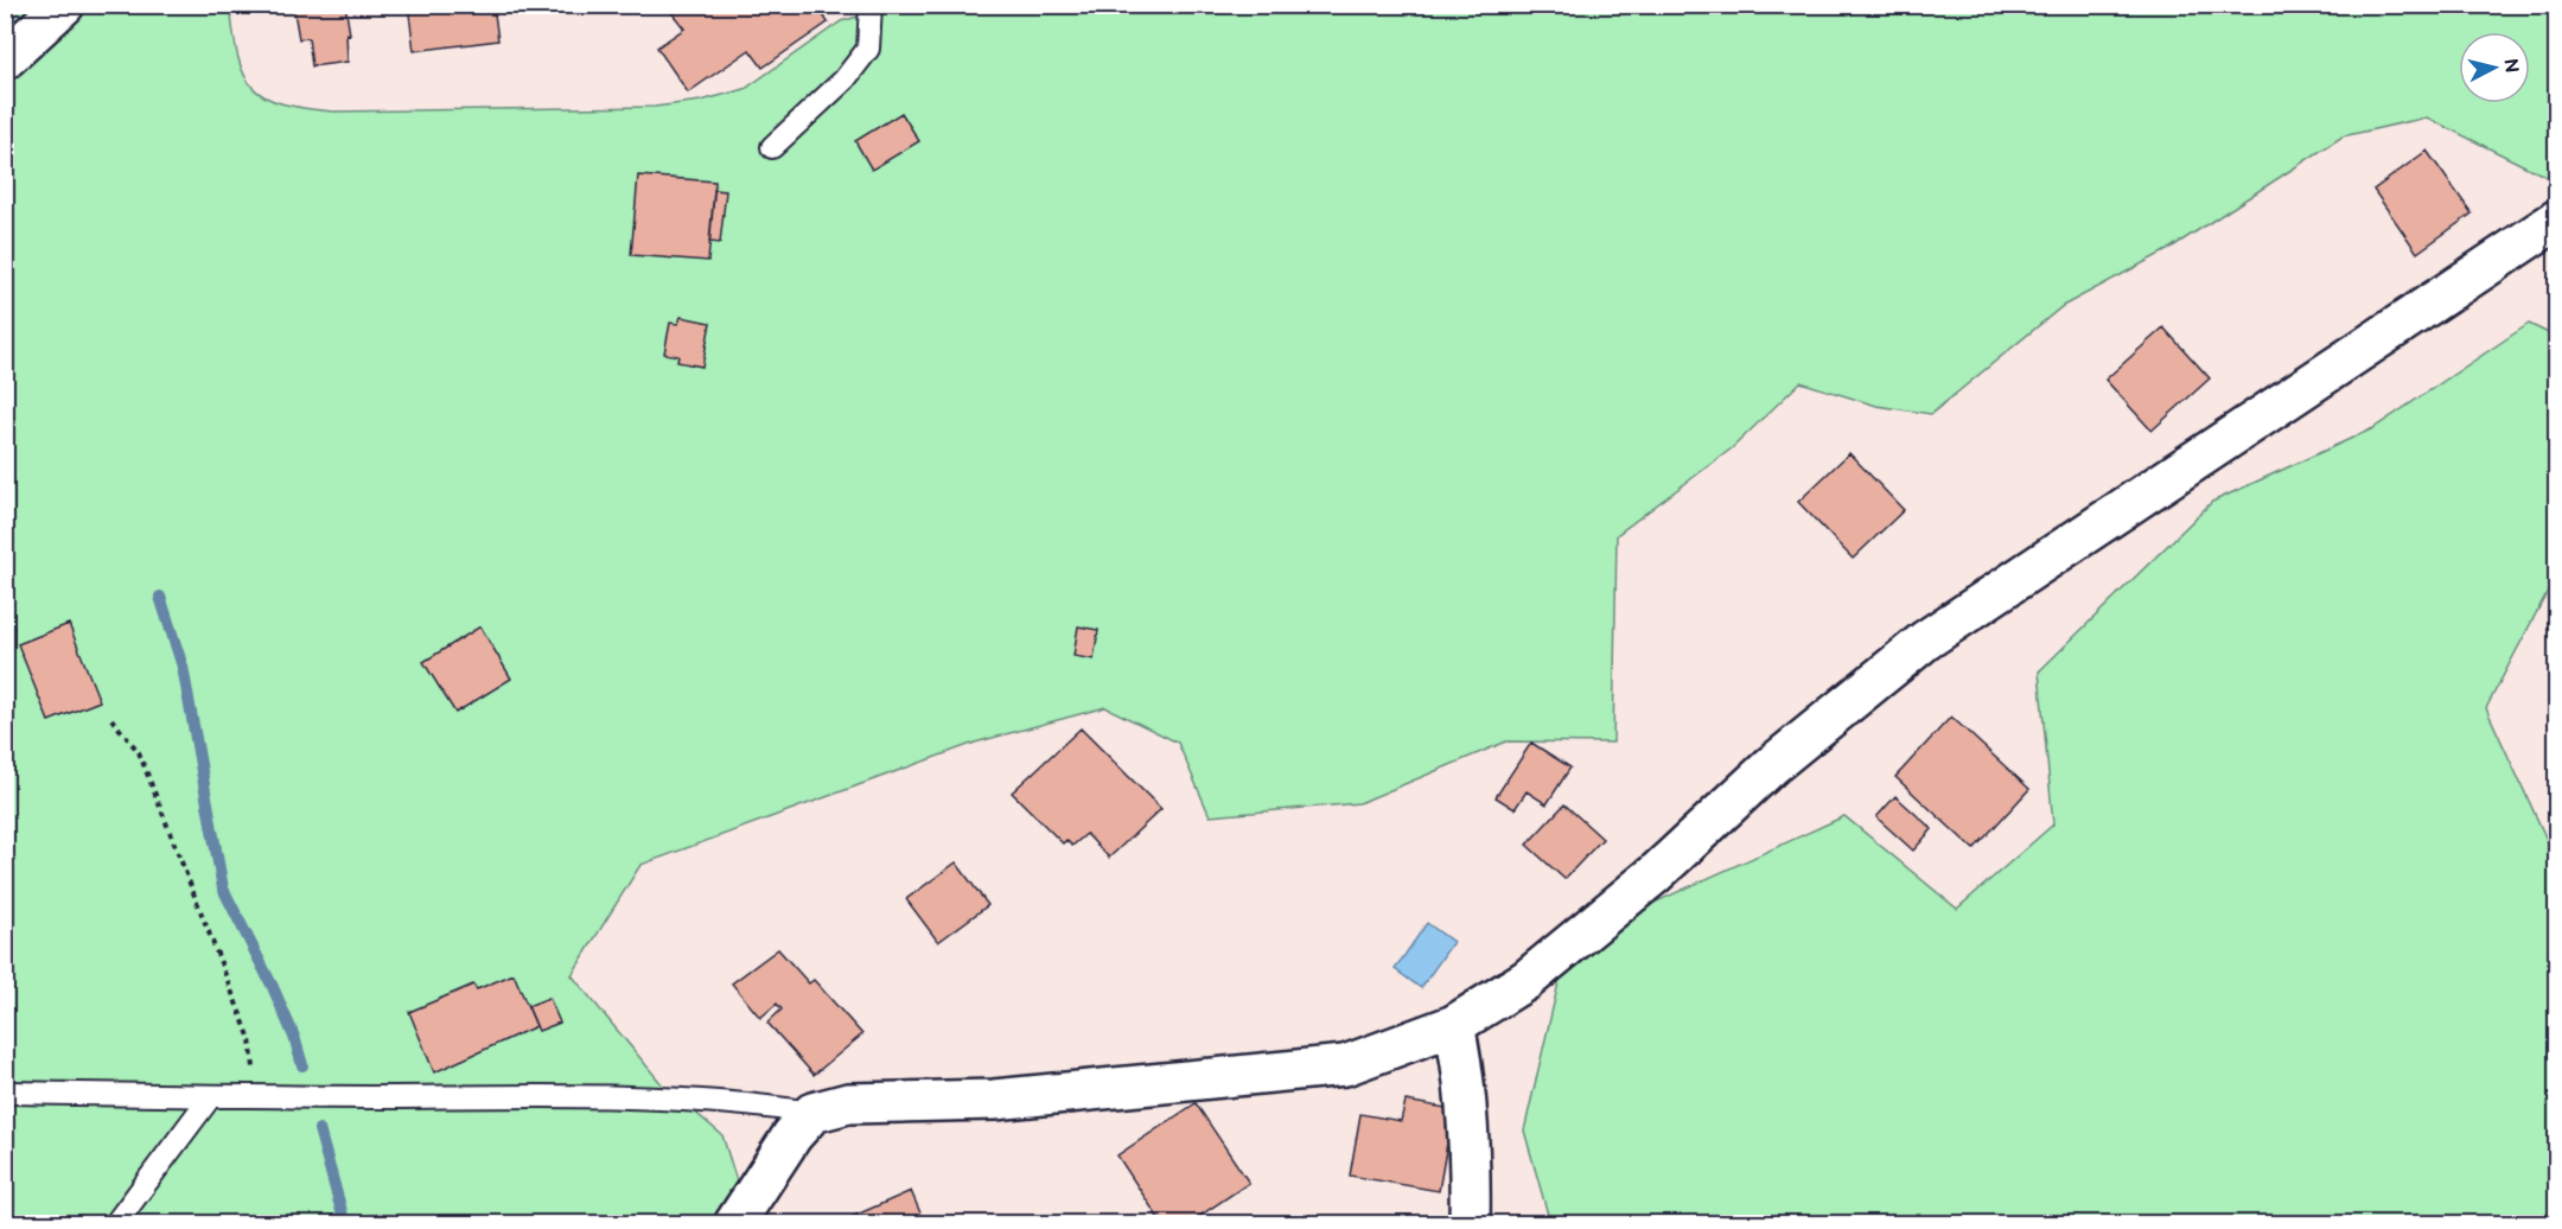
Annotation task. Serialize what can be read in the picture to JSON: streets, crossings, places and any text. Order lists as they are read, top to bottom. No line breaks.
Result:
{"north":"right"}
